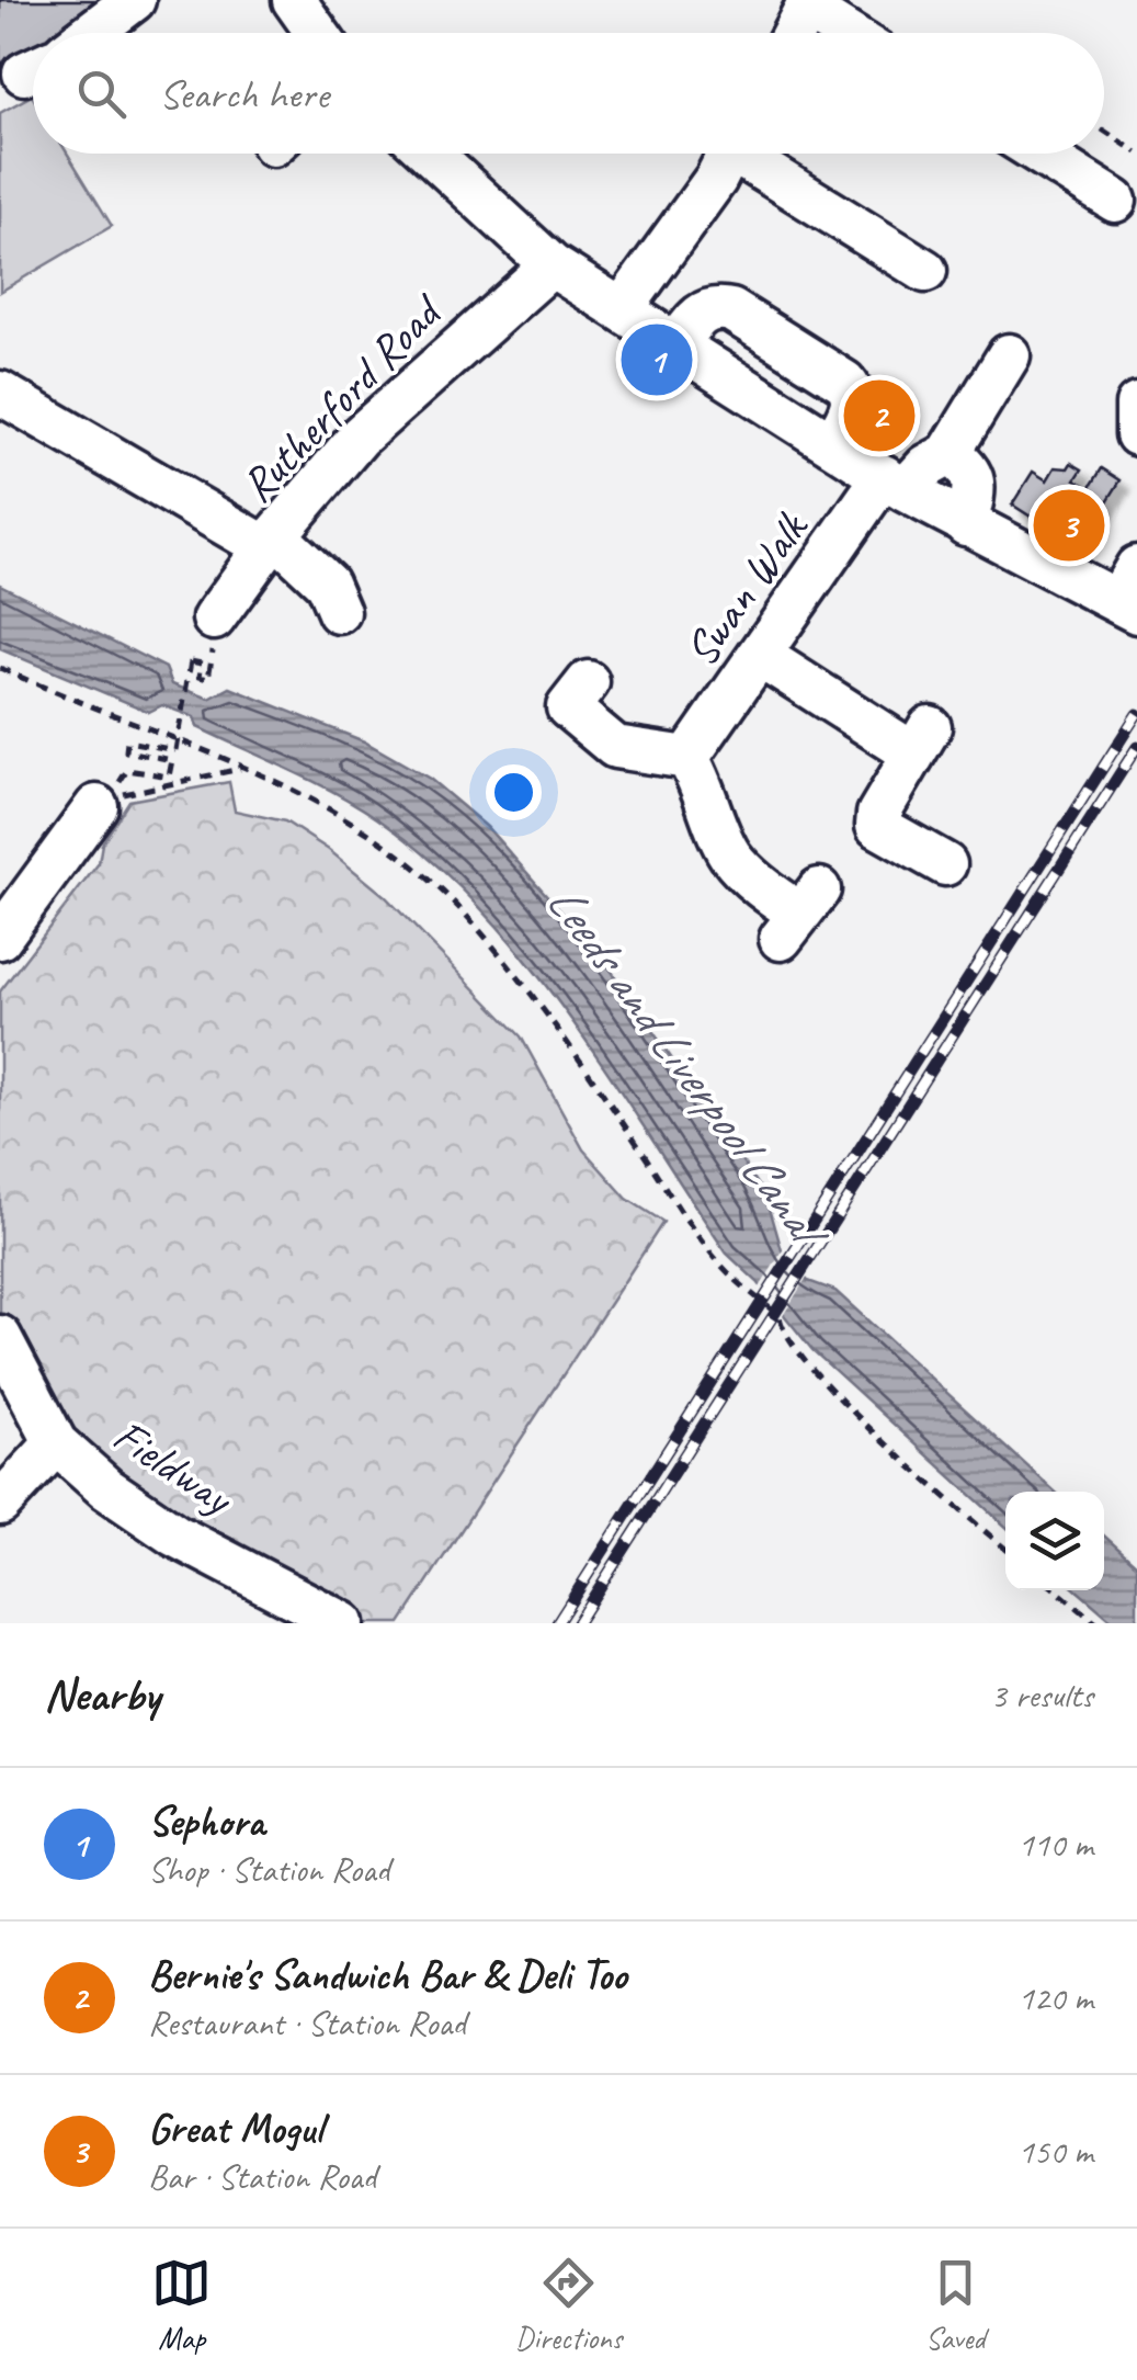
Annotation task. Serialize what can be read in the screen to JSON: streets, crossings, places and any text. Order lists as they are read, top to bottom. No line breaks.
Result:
{"streets":{"street":["Rutherford Road","Swan Walk","Fieldway"]},"water":["Leeds and Liverpool Canal"],"page":{"search":"Search here","pins":["1","2","3"],"heading":["Nearby","3 results"],"list":[{"mark":"1","name":"Sephora","note":"Shop · Station Road","value":"110 m"},{"mark":"2","name":"Bernie's Sandwich Bar & Deli Too","note":"Restaurant · Station Road","value":"120 m"},{"mark":"3","name":"Great Mogul","note":"Bar · Station Road","value":"150 m"}],"nav":["Map","Directions","Saved"]}}
